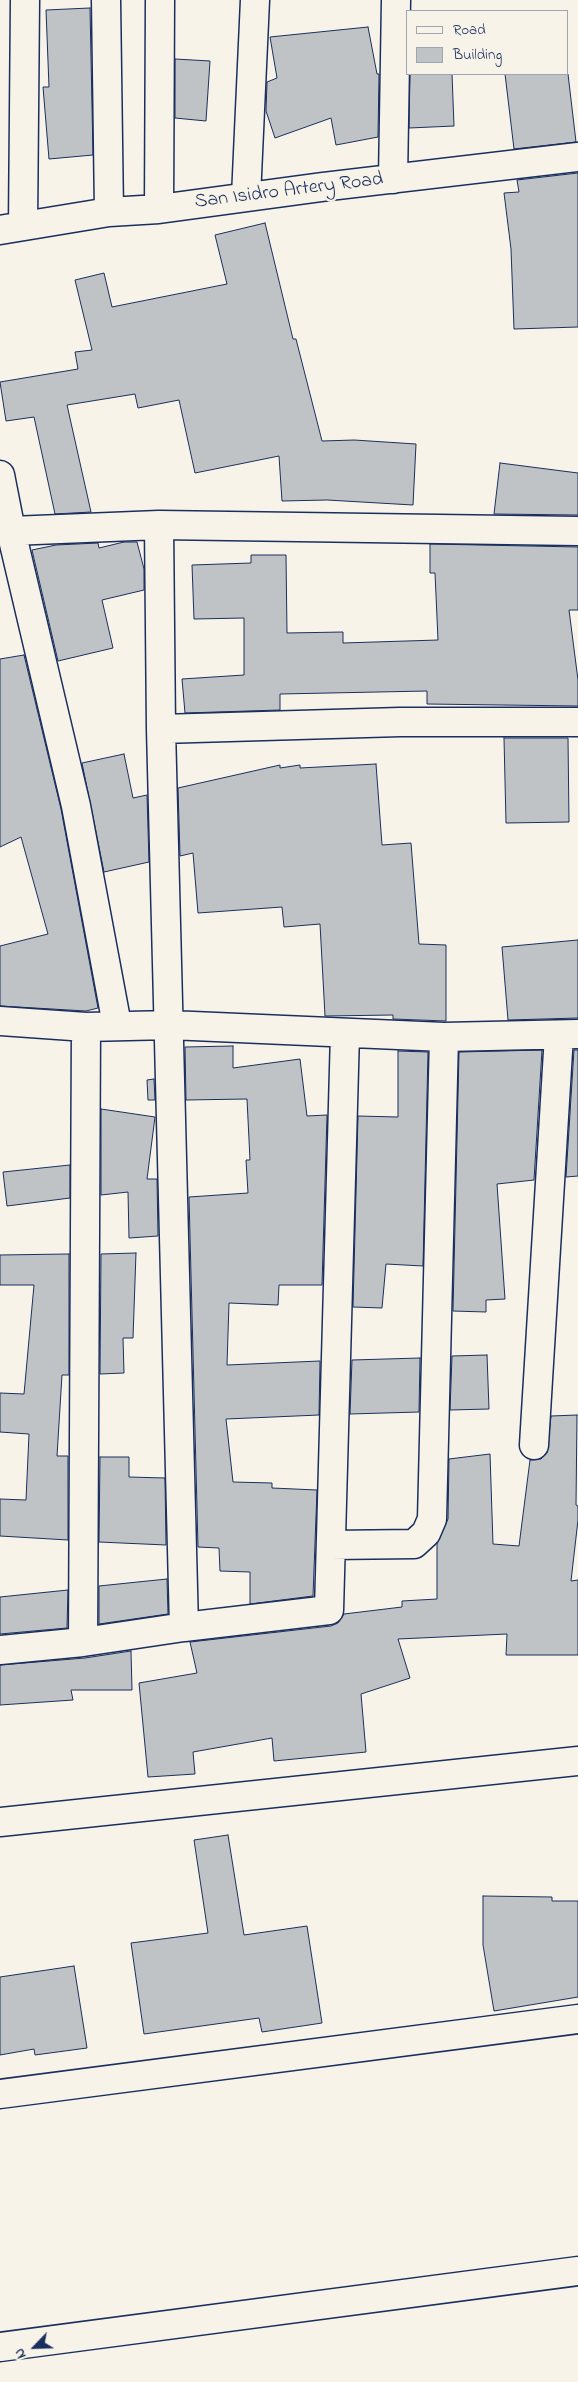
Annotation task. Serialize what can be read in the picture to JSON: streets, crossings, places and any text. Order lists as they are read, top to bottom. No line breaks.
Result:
{"streets":{"street":["San Isidro Artery Road"]},"legend":["Road","Building"],"north":"bottom left"}
